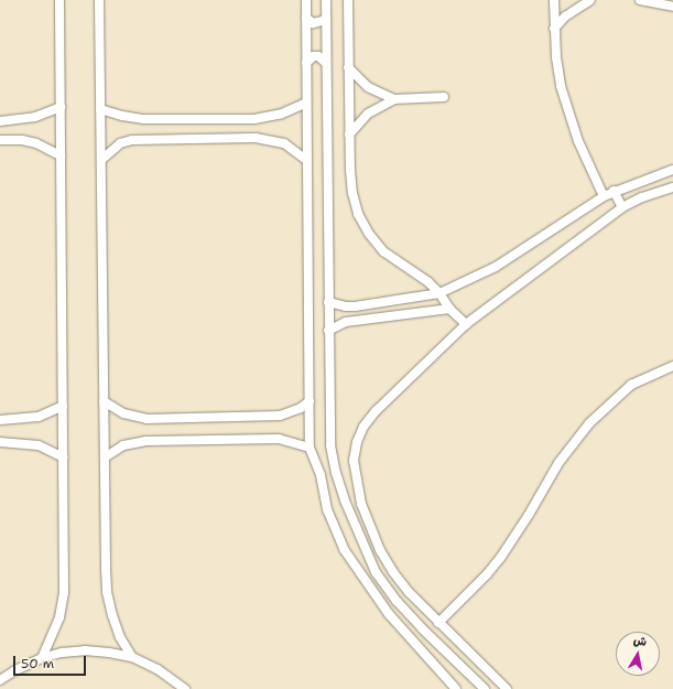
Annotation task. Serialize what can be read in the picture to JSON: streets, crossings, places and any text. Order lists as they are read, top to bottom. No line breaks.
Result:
{"scale_bar":"50 m","north":"top"}
